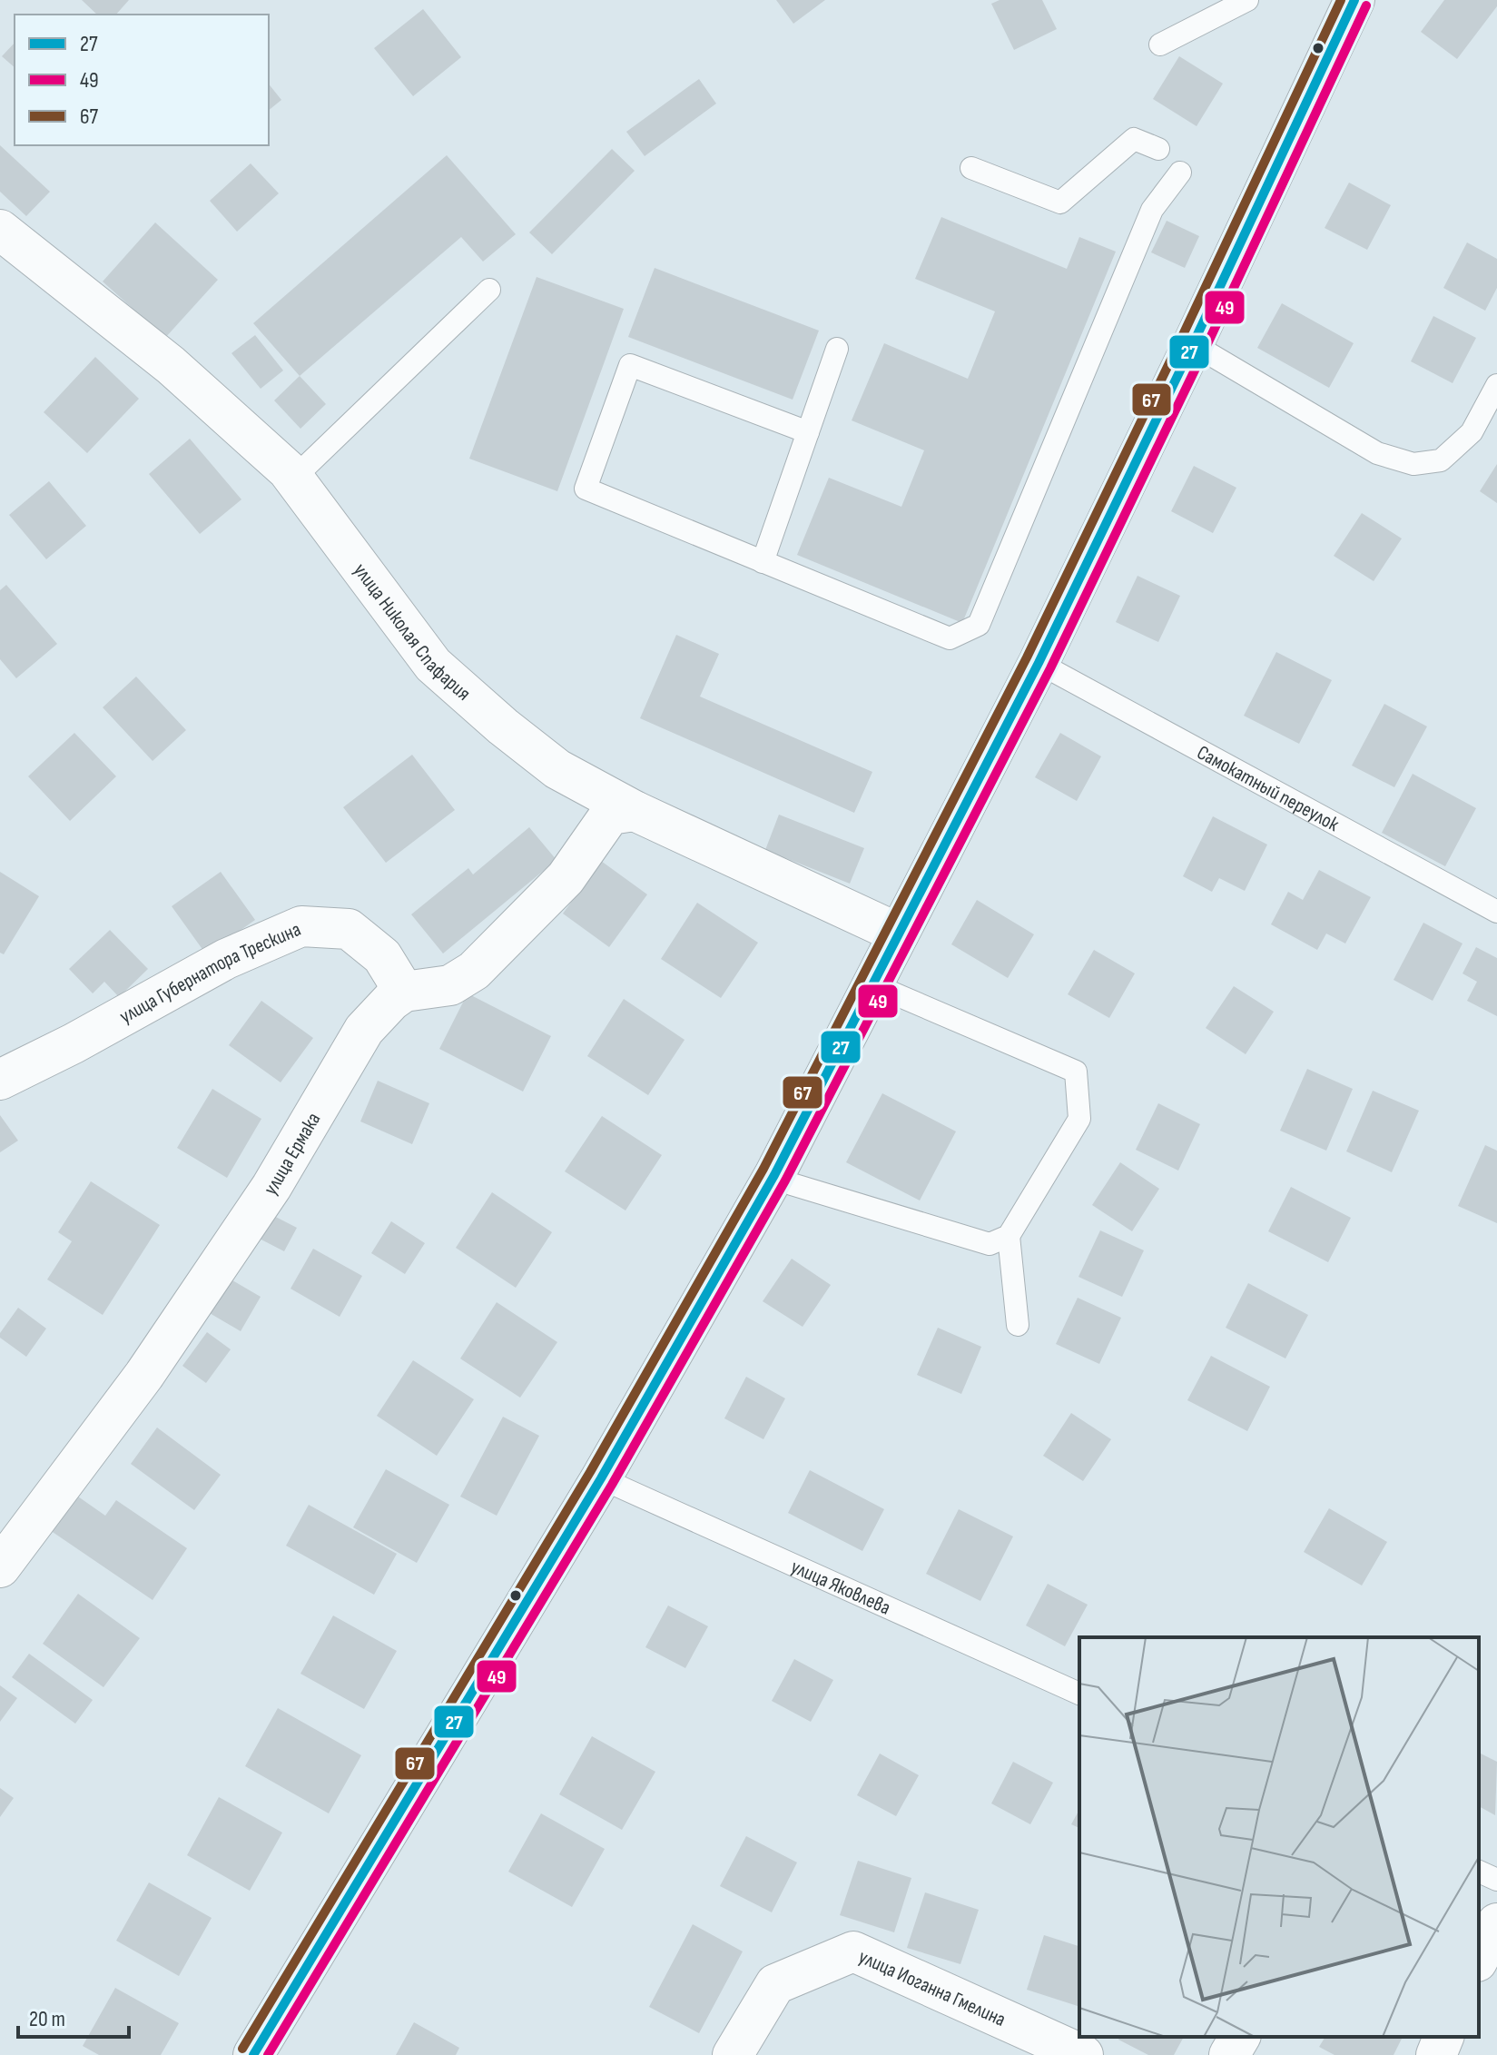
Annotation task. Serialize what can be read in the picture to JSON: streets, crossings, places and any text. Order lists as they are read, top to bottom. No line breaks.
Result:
{"streets":{"street":["улица Николая Спафария","улица Губернатора Трескина","улица Ермака","улица Иоганна Гмелина"],"lane":["Самокатный переулок","улица Яковлева"]},"crossings":[["улица Губернатора Трескина","улица Ермака"]],"lines":["transit line 27","transit line 67","transit line 49"],"legend":["27","49","67"],"scale_bar":"20 m"}
